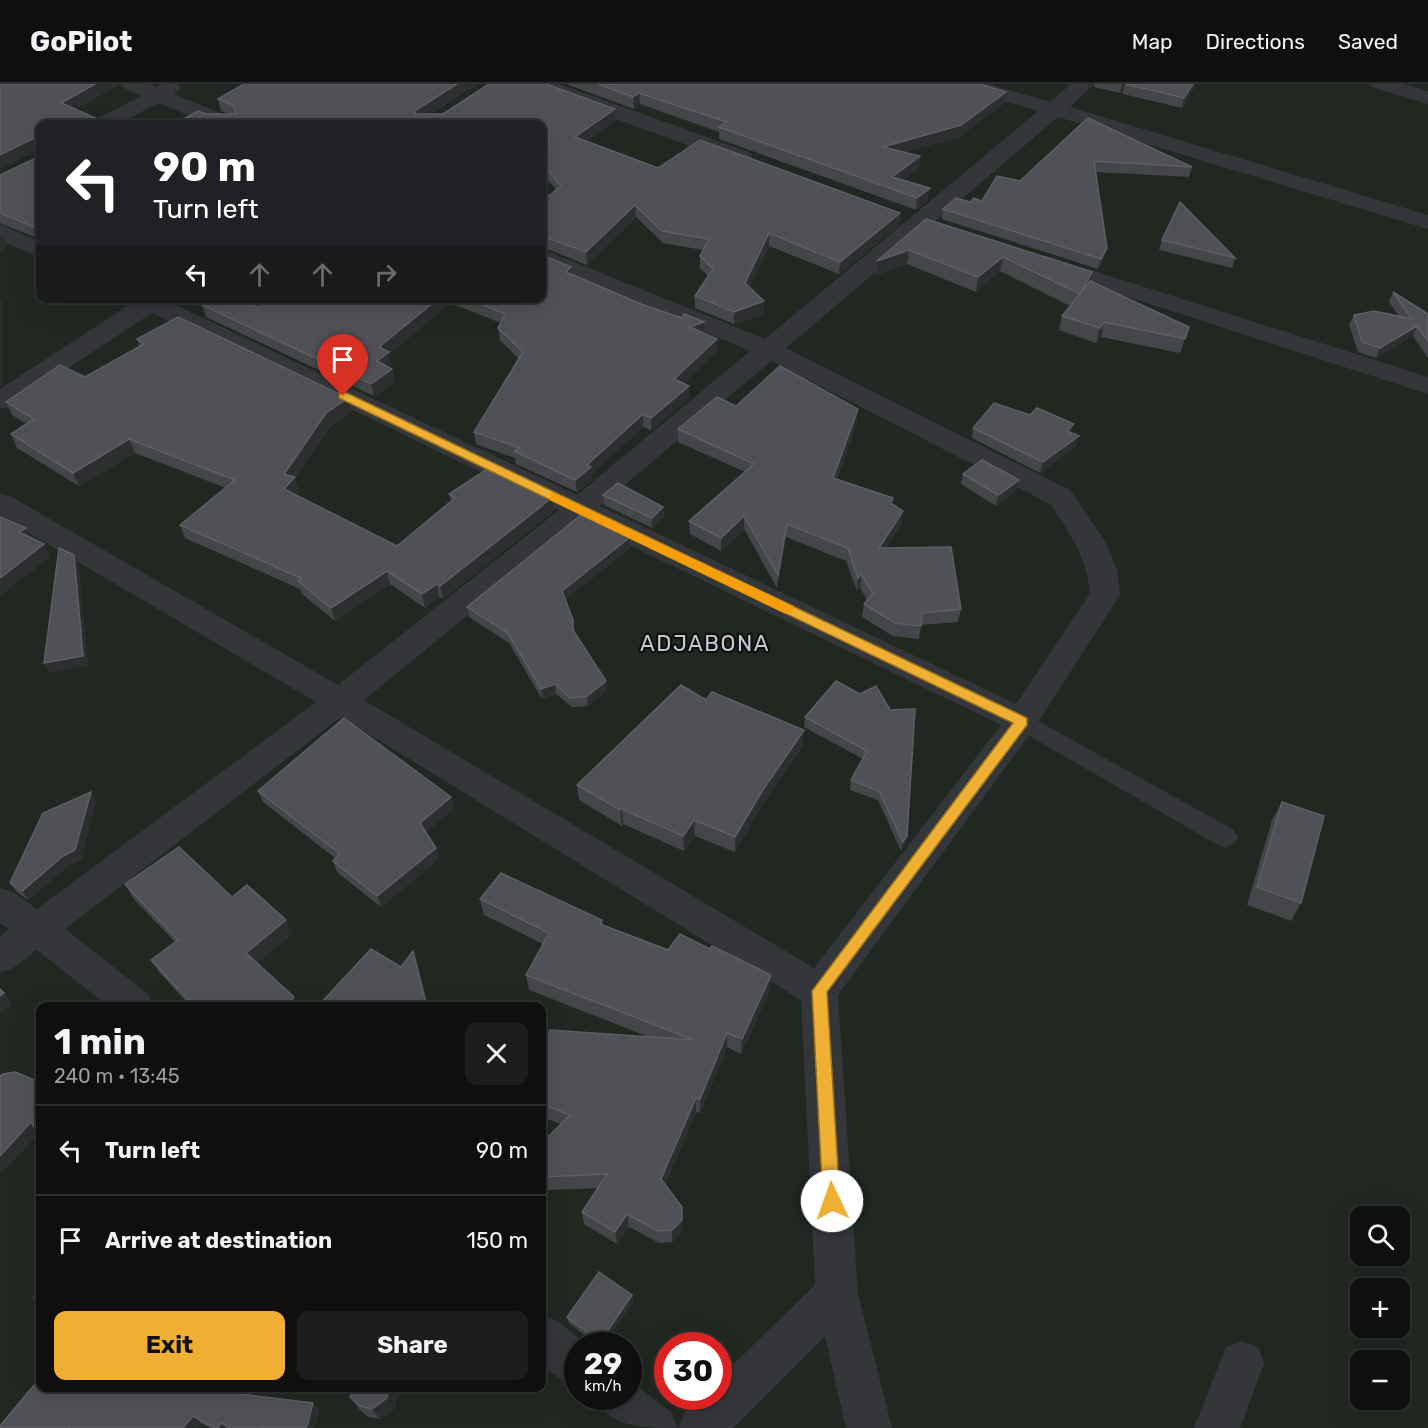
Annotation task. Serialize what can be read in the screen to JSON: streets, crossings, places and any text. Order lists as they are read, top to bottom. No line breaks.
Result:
{"districts":["ADJABONA"],"page":{"header":"GoPilot","nav":["Map","Directions","Saved"],"turn":["90 m","Turn left"],"heading":["1 min","240 m · 13:45"],"list":[{"name":"Turn left","value":"90 m"},{"name":"Arrive at destination","value":"150 m"}],"map_buttons":["+","−"],"buttons":["Exit","Share"],"speed":"29 km/h","limit":"30"}}
